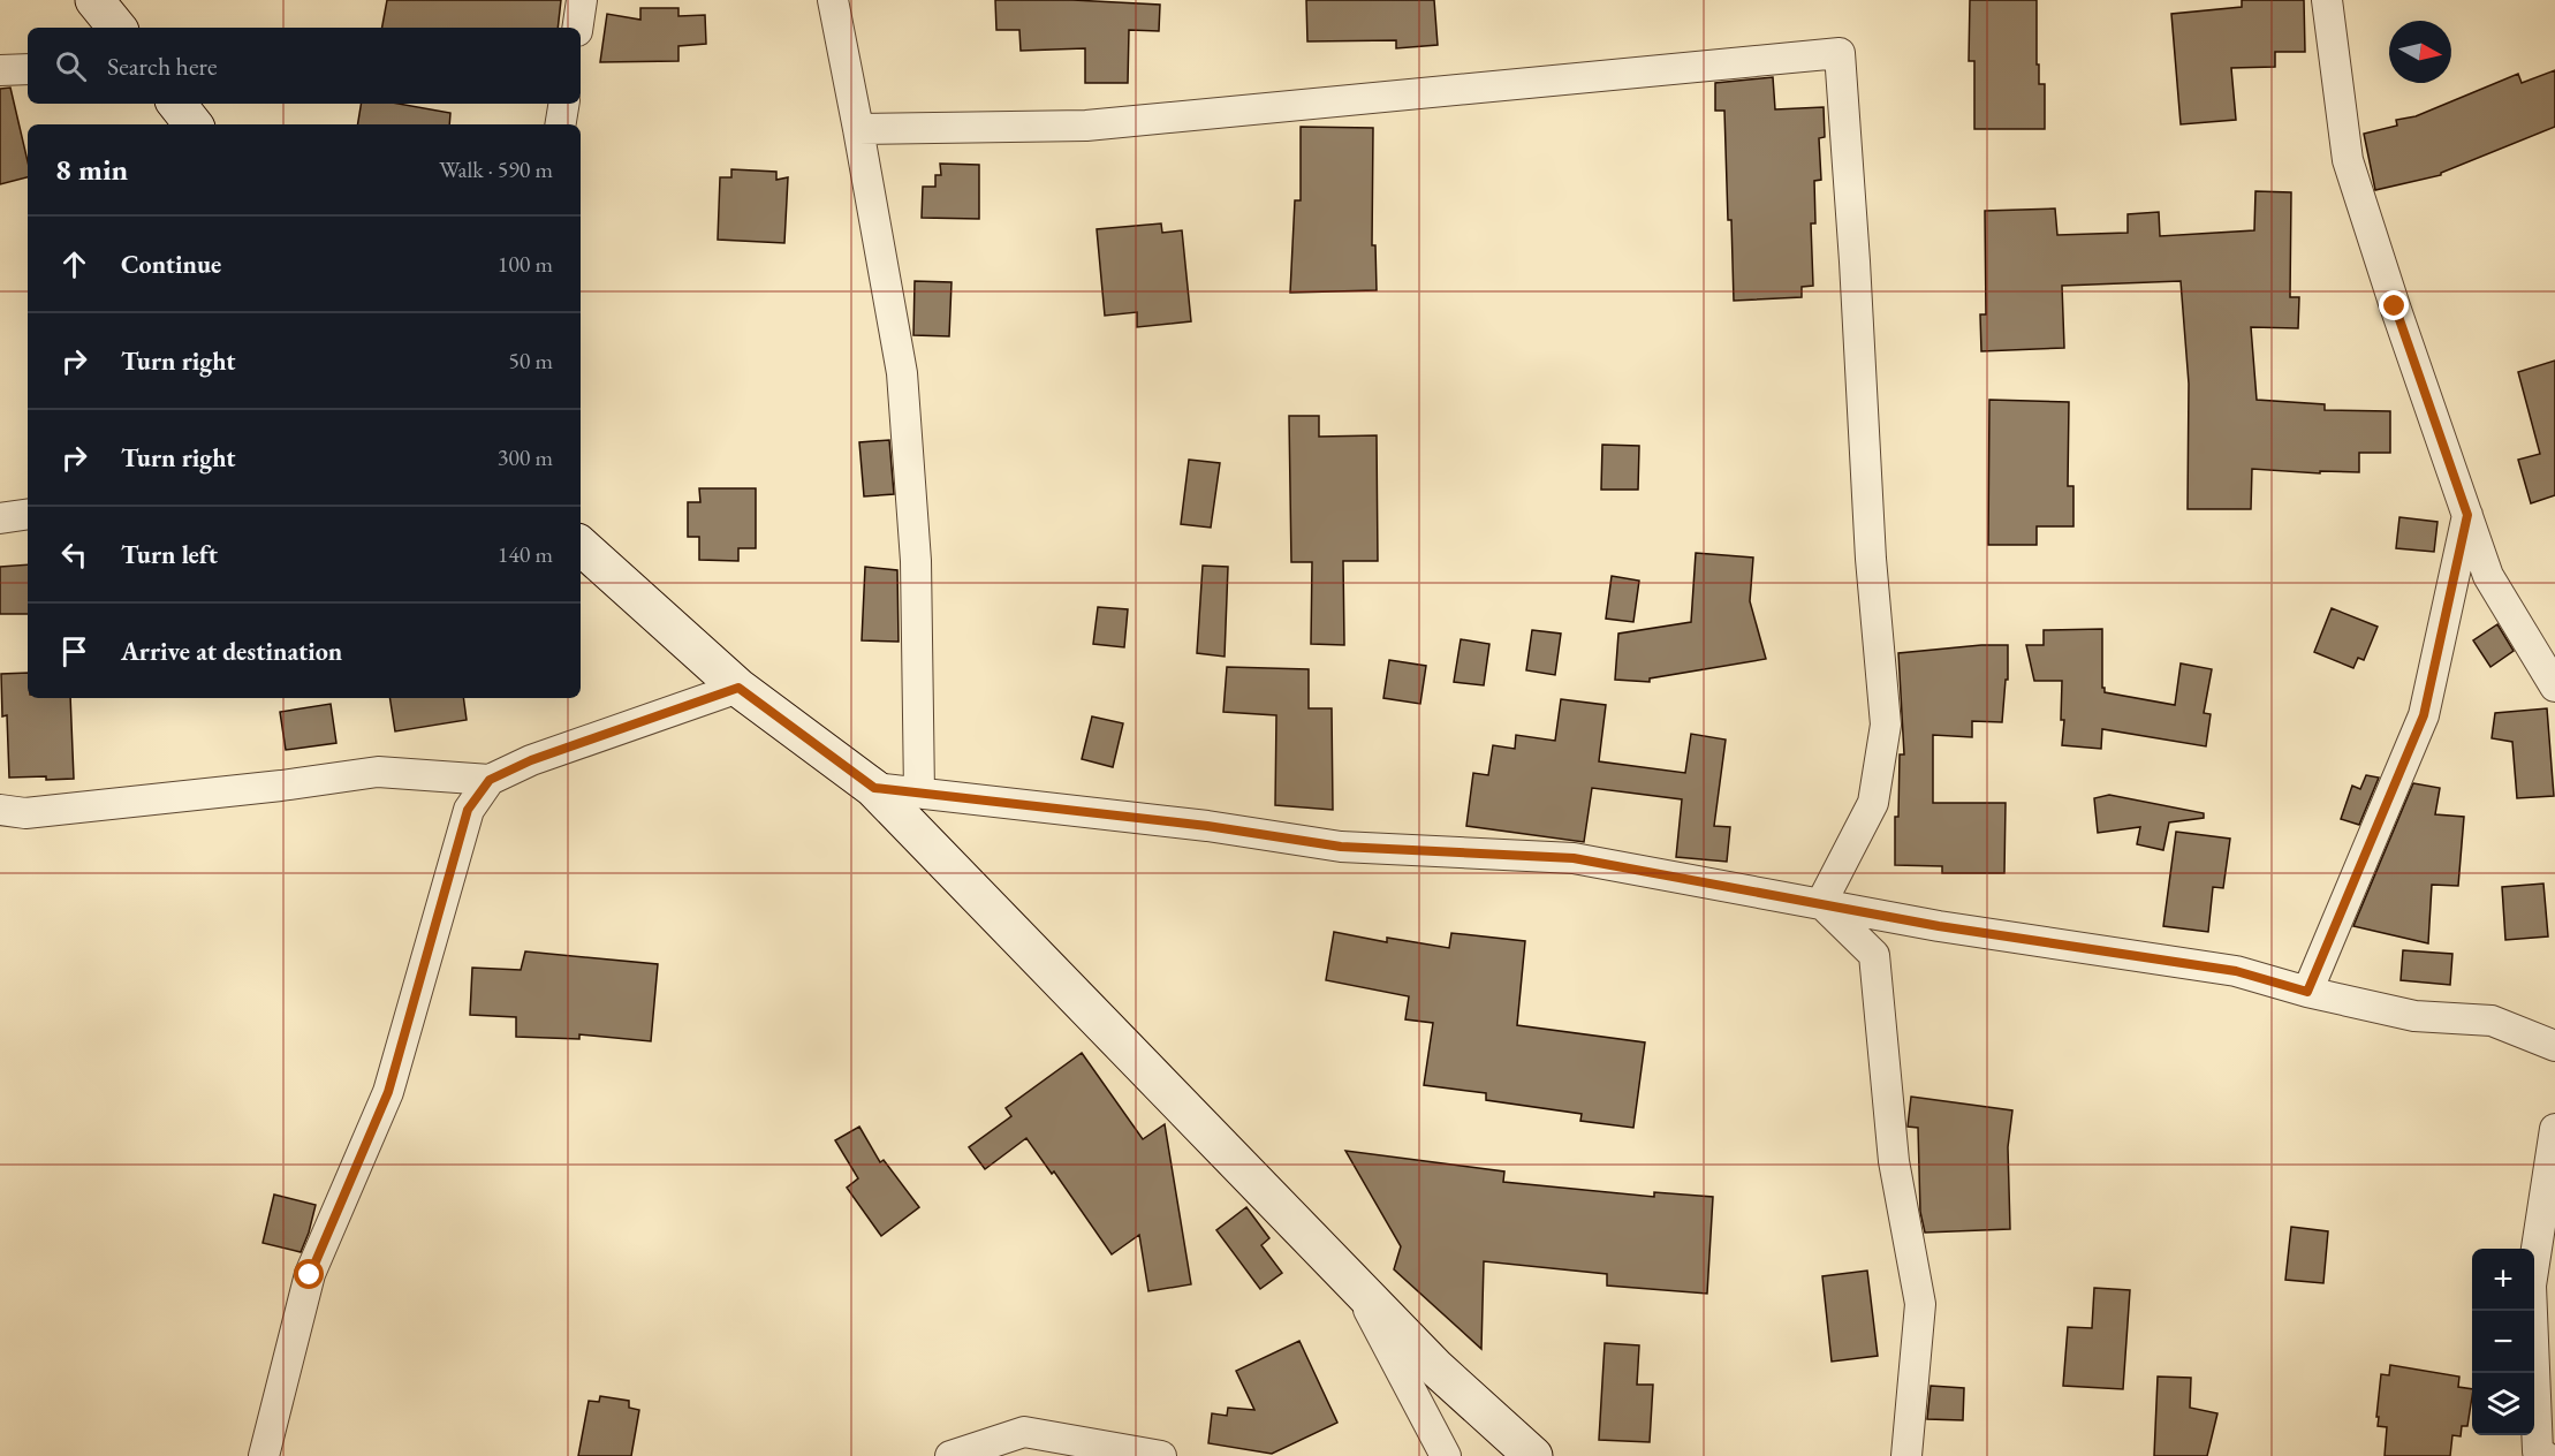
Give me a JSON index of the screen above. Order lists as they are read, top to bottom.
{
  "north": "right",
  "page": {
    "search": "Search here",
    "heading": ["8 min", "Walk · 590 m"],
    "list": [
      ["Continue", "100 m"],
      ["Turn right", "50 m"],
      ["Turn right", "300 m"],
      ["Turn left", "140 m"],
      "Arrive at destination"
    ],
    "map_buttons": ["+", "−"]
  }
}
